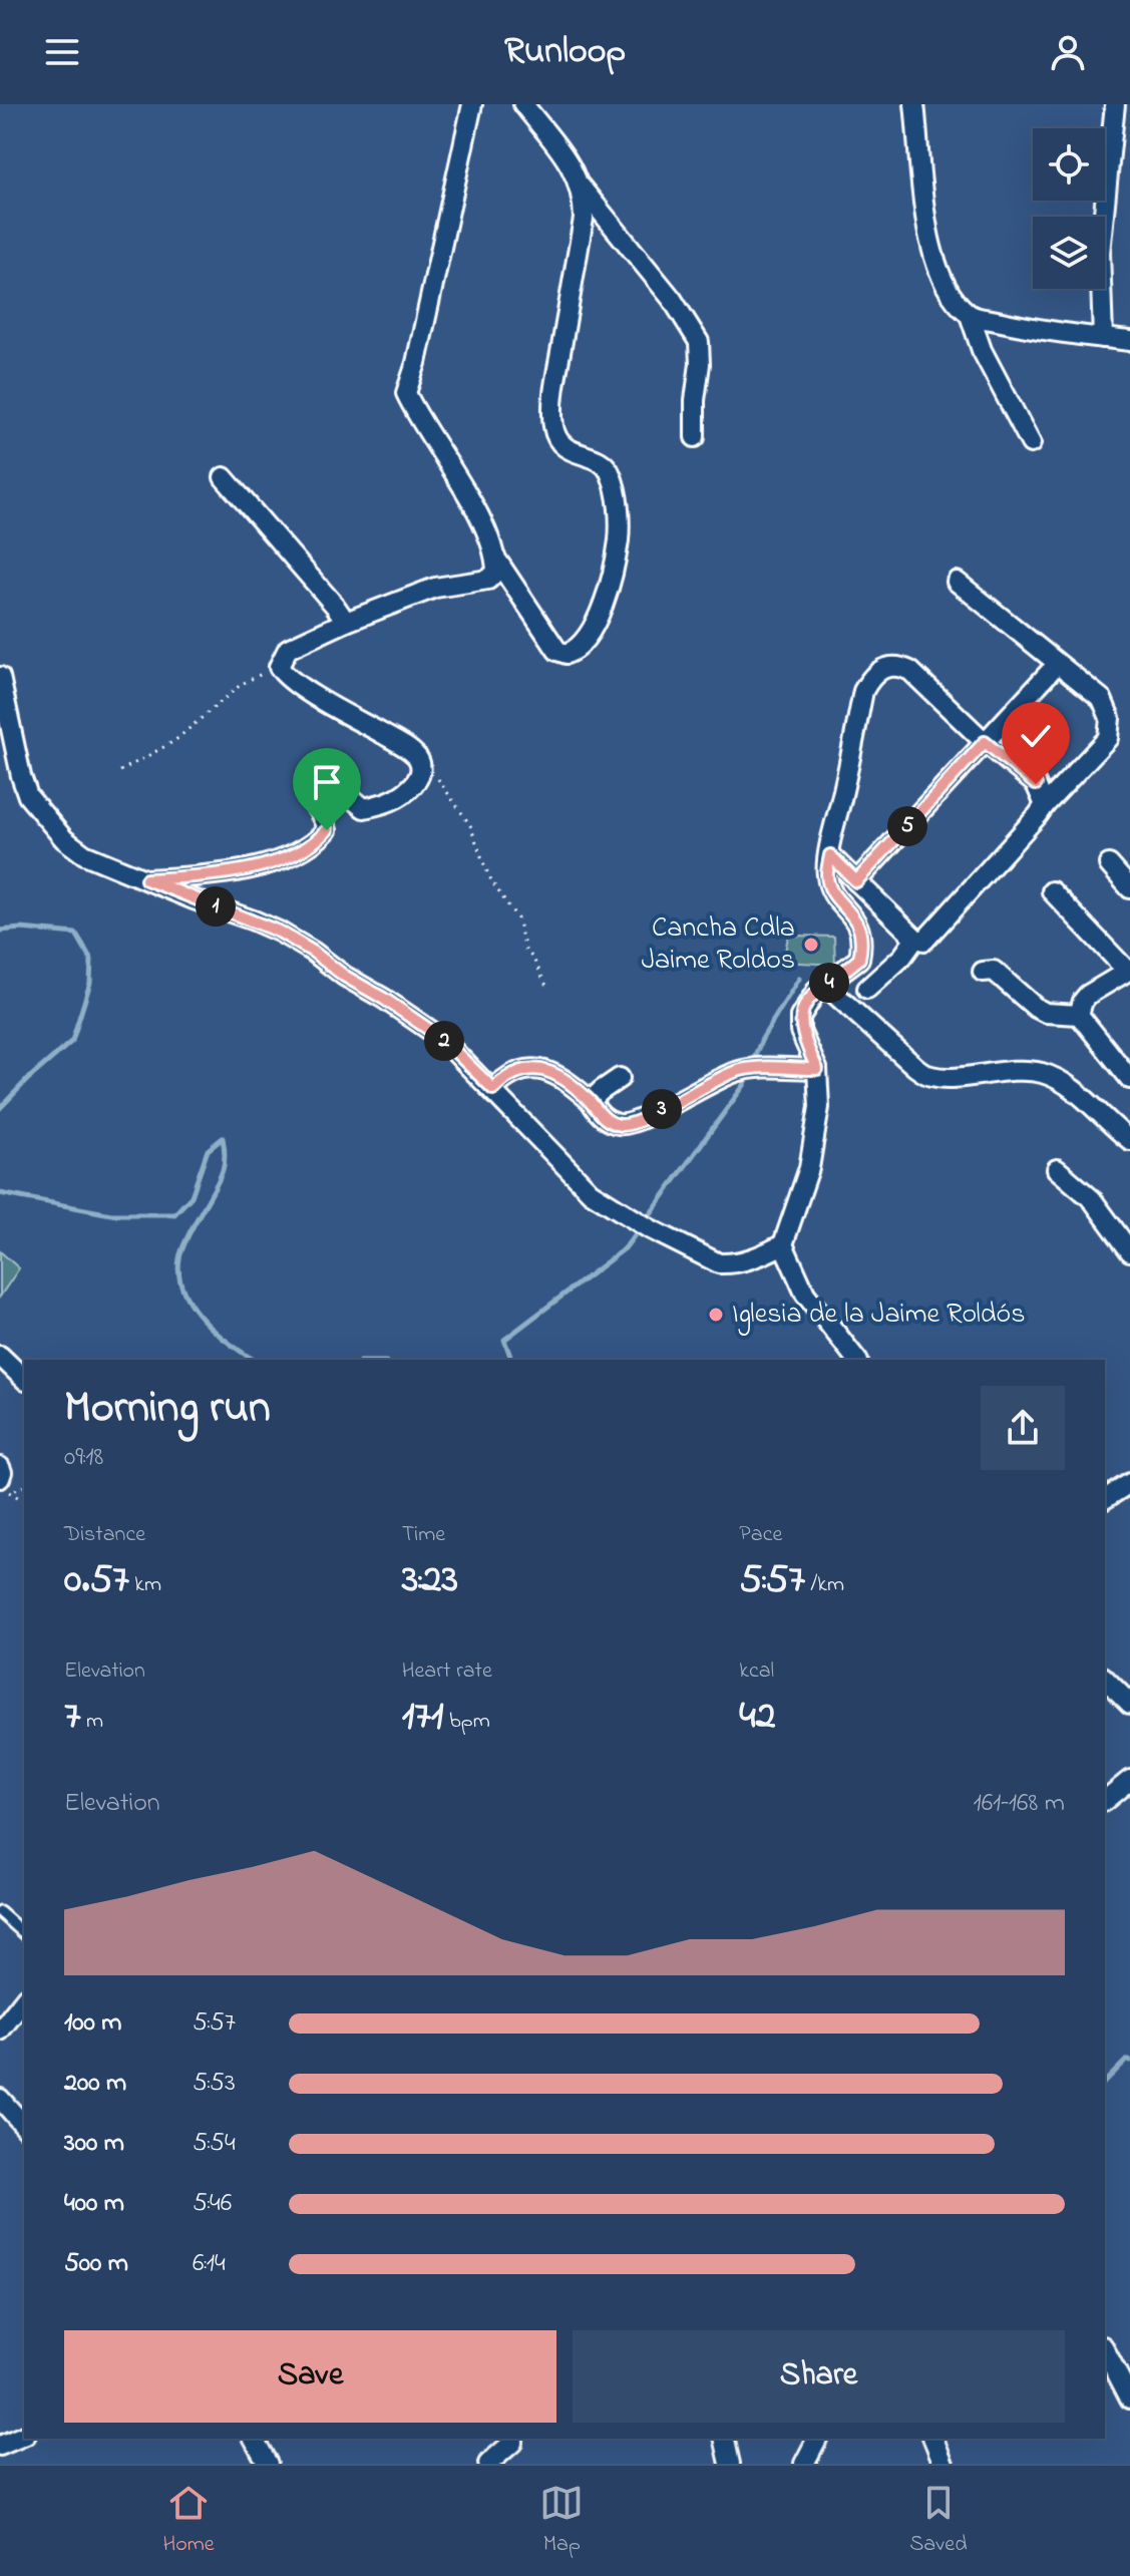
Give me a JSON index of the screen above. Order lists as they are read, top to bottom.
{
  "places": ["Cancha Cdla Jaime Roldos", "Iglesia de la Jaime Roldós"],
  "page": {
    "header": "Runloop",
    "pins": [
      "5",
      "1",
      "4",
      "2",
      "3"
    ],
    "heading": ["Morning run", "09:18"],
    "stats": [
      ["Distance", "0.57 km"],
      ["Time", "3:23"],
      ["Pace", "5:57 /km"],
      ["Elevation", "7 m"],
      ["Heart rate", "171 bpm"],
      ["kcal", "42"]
    ],
    "chart": ["Elevation", "161–168 m"],
    "list": [
      {
        "name": "100 m",
        "note": "5:57"
      },
      {
        "name": "200 m",
        "note": "5:53"
      },
      {
        "name": "300 m",
        "note": "5:54"
      },
      {
        "name": "400 m",
        "note": "5:46"
      },
      {
        "name": "500 m",
        "note": "6:14"
      }
    ],
    "buttons": ["Save", "Share"],
    "tabs": ["Home", "Map", "Saved"]
  }
}
